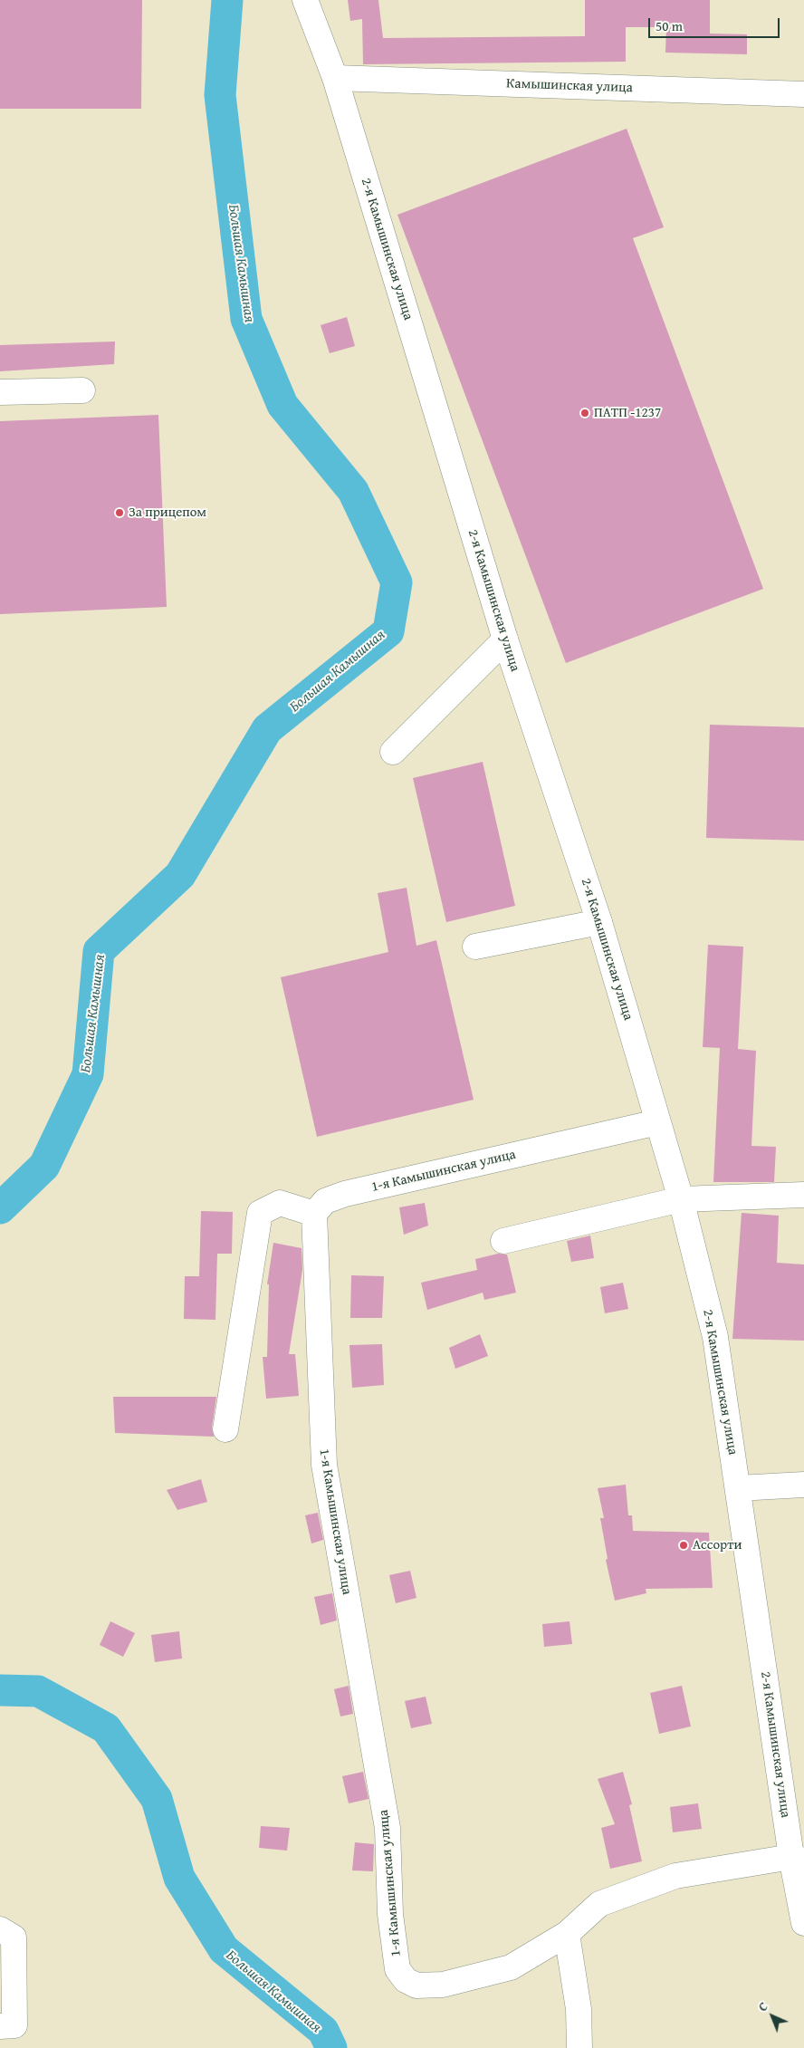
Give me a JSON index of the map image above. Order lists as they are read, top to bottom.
{
  "streets": {
    "street": ["Камышинская улица", "2-я Камышинская улица", "1-я Камышинская улица"]
  },
  "crossings": [
    ["Камышинская улица", "2-я Камышинская улица"],
    ["2-я Камышинская улица", "1-я Камышинская улица"]
  ],
  "water": ["Большая Камышная"],
  "places": ["ПАТП -1237", "За прицепом", "Ассорти"],
  "scale_bar": "50 m",
  "north": "top left"
}
